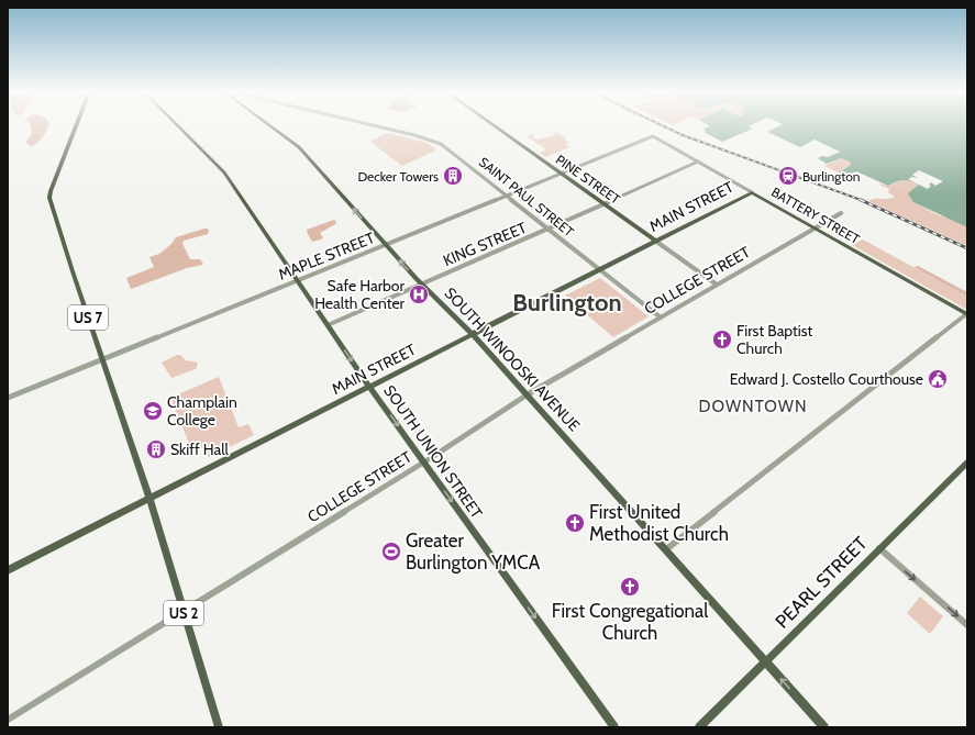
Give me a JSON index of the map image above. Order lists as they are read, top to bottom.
{
  "streets": {
    "main road": [
      "PINE STREET",
      "MAIN STREET",
      "BATTERY STREET",
      "US 7",
      "SOUTH WINOOSKI AVENUE",
      "SOUTH UNION STREET",
      "PEARL STREET",
      "US 2"
    ],
    "street": [
      "SAINT PAUL STREET",
      "KING STREET",
      "MAPLE STREET",
      "COLLEGE STREET"
    ]
  },
  "crossings": [
    ["PINE STREET", "MAIN STREET"],
    ["PINE STREET", "KING STREET"],
    ["PINE STREET", "MAPLE STREET"],
    ["PINE STREET", "COLLEGE STREET"],
    ["SAINT PAUL STREET", "MAIN STREET"],
    ["SAINT PAUL STREET", "KING STREET"],
    ["SAINT PAUL STREET", "MAPLE STREET"],
    ["SAINT PAUL STREET", "COLLEGE STREET"],
    ["MAIN STREET", "BATTERY STREET"],
    ["MAIN STREET", "US 7"],
    ["MAIN STREET", "SOUTH WINOOSKI AVENUE"],
    ["MAIN STREET", "SOUTH UNION STREET"],
    ["MAIN STREET", "US 2"],
    ["BATTERY STREET", "KING STREET"],
    ["BATTERY STREET", "MAPLE STREET"],
    ["BATTERY STREET", "COLLEGE STREET"],
    ["KING STREET", "SOUTH WINOOSKI AVENUE"],
    ["KING STREET", "SOUTH UNION STREET"],
    ["MAPLE STREET", "US 7"],
    ["MAPLE STREET", "SOUTH WINOOSKI AVENUE"],
    ["MAPLE STREET", "SOUTH UNION STREET"],
    ["COLLEGE STREET", "SOUTH WINOOSKI AVENUE"],
    ["COLLEGE STREET", "SOUTH UNION STREET"],
    ["COLLEGE STREET", "US 2"],
    ["US 7", "US 2"],
    ["SOUTH WINOOSKI AVENUE", "PEARL STREET"]
  ],
  "one_way": ["SOUTH WINOOSKI AVENUE", "SOUTH UNION STREET"],
  "districts": ["Burlington", "DOWNTOWN"],
  "places": {
    "building": ["Decker Towers", "Skiff Hall"],
    "station": ["Burlington"],
    "hospital": ["Safe Harbor Health Center"],
    "church": ["First Baptist Church", "First United Methodist Church", "First Congregational Church"],
    "public building": ["Edward J. Costello Courthouse"],
    "school or university": ["Champlain College"],
    "sports": ["Greater Burlington YMCA"]
  }
}
